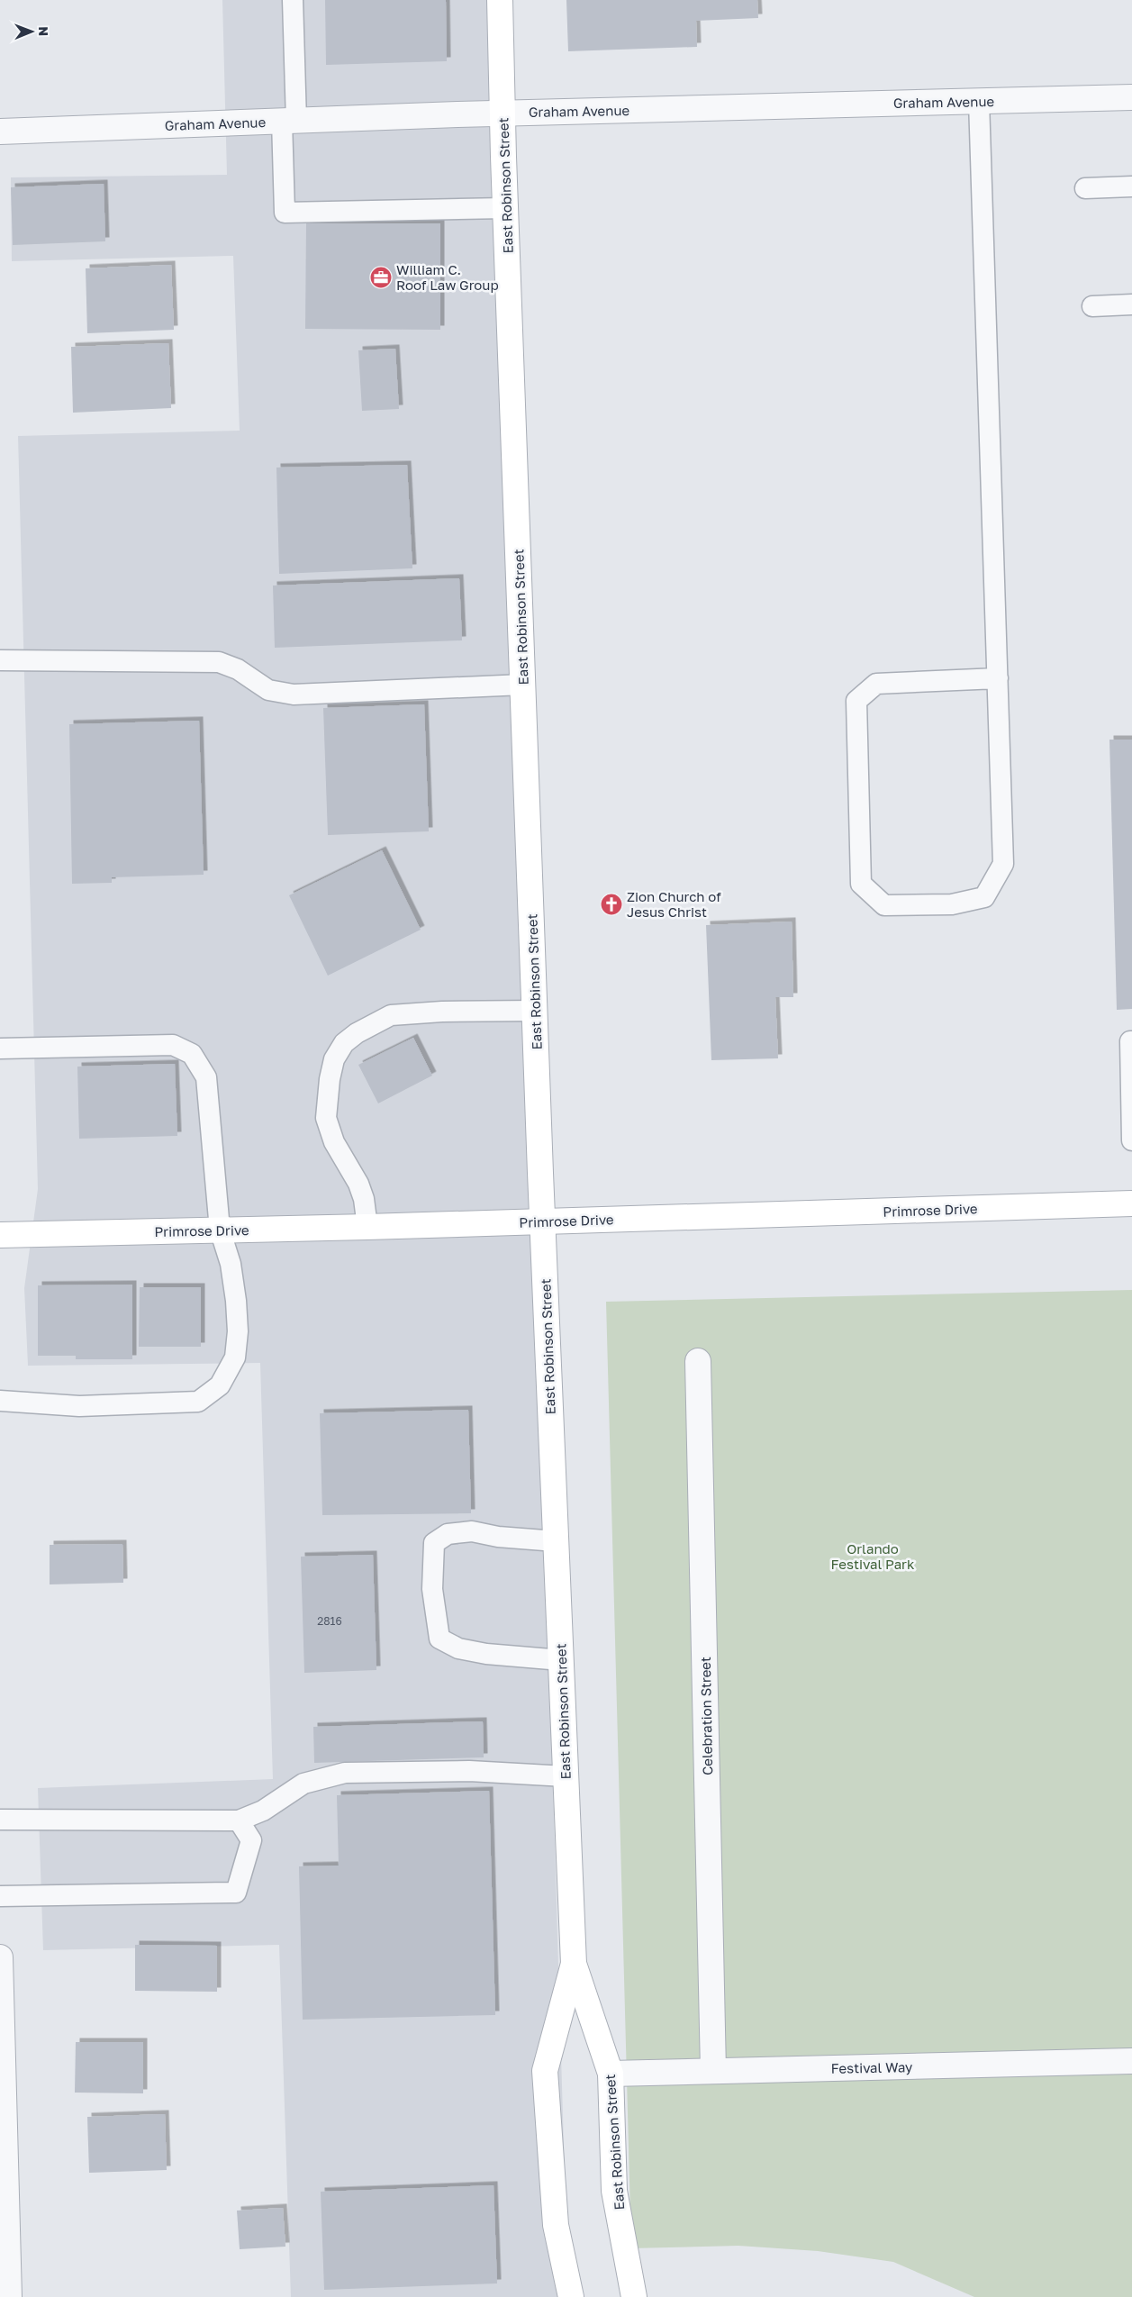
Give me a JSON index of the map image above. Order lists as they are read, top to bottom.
{
  "streets": {
    "main road": ["East Robinson Street", "Primrose Drive"],
    "street": ["Graham Avenue", "Celebration Street", "Festival Way"]
  },
  "crossings": [
    ["Graham Avenue", "East Robinson Street"],
    ["East Robinson Street", "Primrose Drive"],
    ["East Robinson Street", "Festival Way"],
    ["Celebration Street", "Festival Way"]
  ],
  "parks": ["Orlando Festival Park"],
  "places": {
    "office": ["William C. Roof Law Group"],
    "church": ["Zion Church of Jesus Christ"]
  },
  "house_numbers": ["2816"],
  "north": "right"
}
